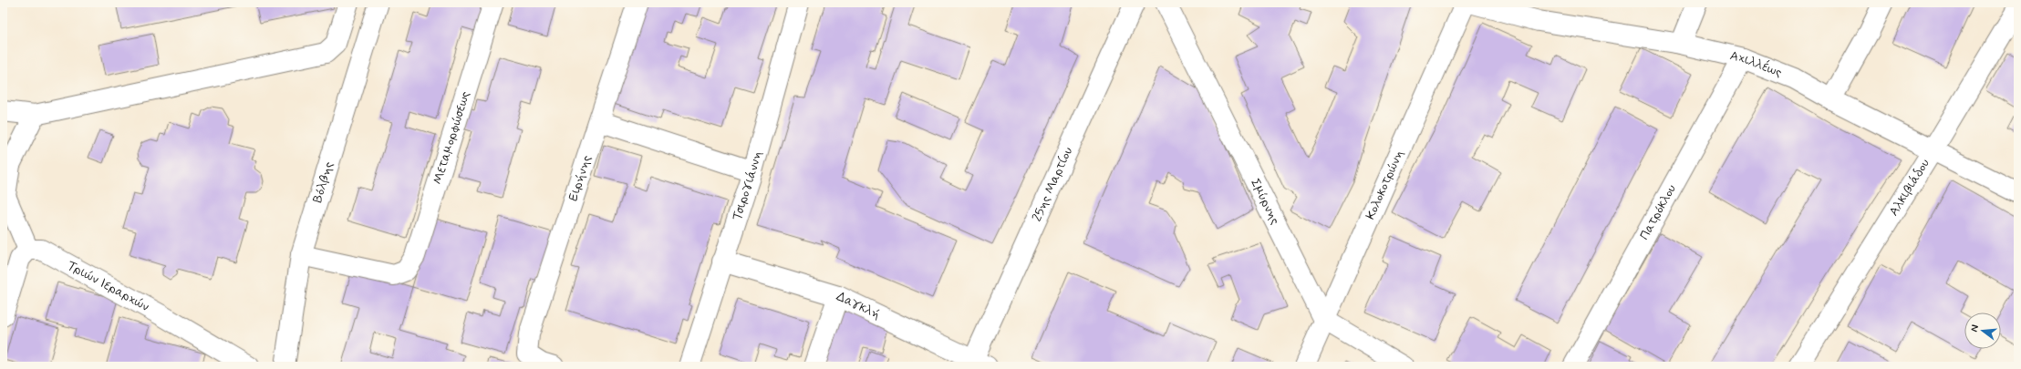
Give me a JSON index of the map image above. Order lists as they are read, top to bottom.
{
  "streets": {
    "street": [
      "Αχιλλέως",
      "Μεταμορφώσεως",
      "Ειρήνης",
      "Βόλβης",
      "Κολοκοτρώνη",
      "Τσιρογιάννη",
      "25ης Μαρτίου",
      "Αλκιβιάδου",
      "Σμύρνης",
      "Πατρόκλου",
      "Τριών Ιεραρχών",
      "Δαγκλή"
    ]
  },
  "crossings": [
    ["Αχιλλέως", "Αλκιβιάδου"],
    ["Αχιλλέως", "Πατρόκλου"],
    ["Μεταμορφώσεως", "Βόλβης"],
    ["Κολοκοτρώνη", "Σμύρνης"],
    ["Τσιρογιάννη", "Δαγκλή"],
    ["25ης Μαρτίου", "Δαγκλή"]
  ],
  "north": "left"
}
